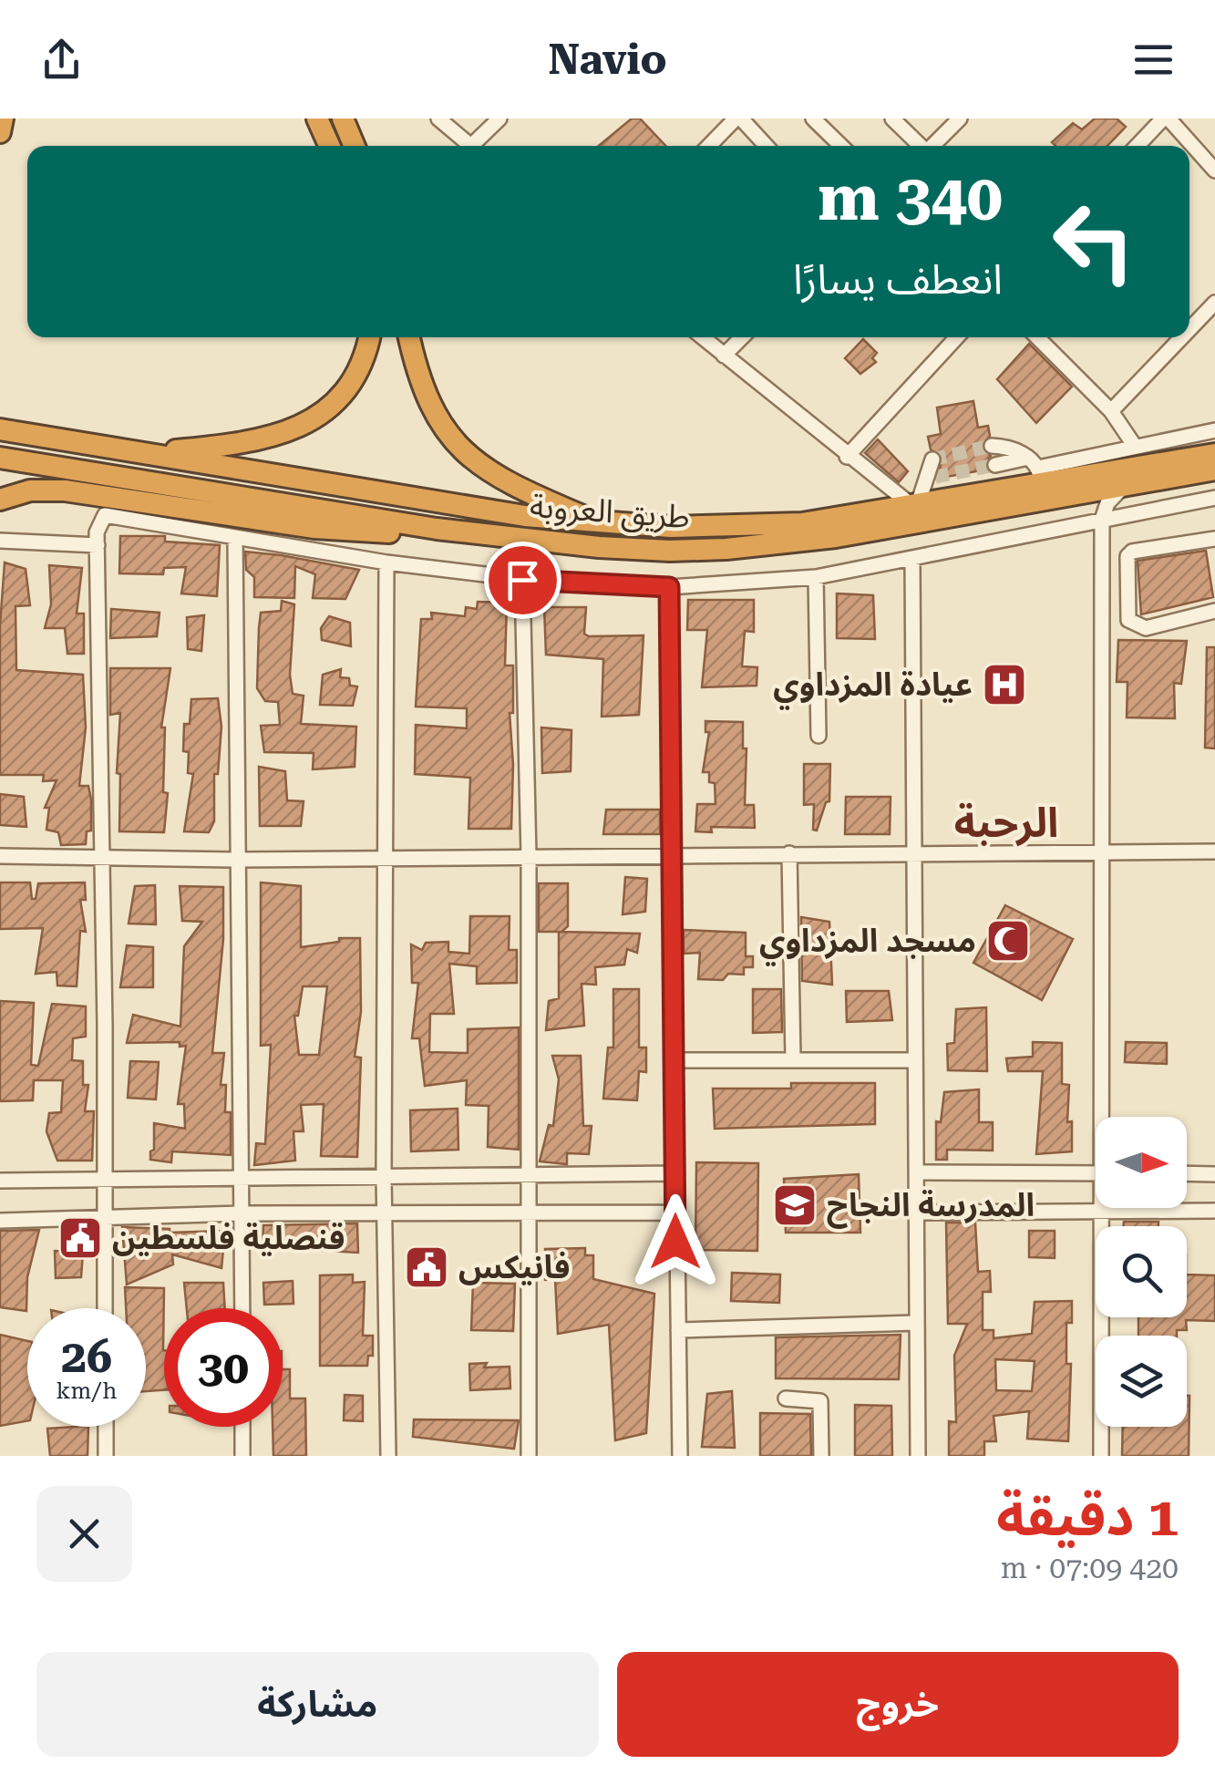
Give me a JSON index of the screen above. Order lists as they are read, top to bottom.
{
  "streets": {
    "highway": ["طريق العروبة"]
  },
  "districts": ["الرحبة"],
  "places": {
    "hospital": ["عيادة المزداوي"],
    "mosque": ["مسجد المزداوي"],
    "school or university": ["المدرسة النجاح"],
    "public building": ["قنصلية فلسطين", "فانيكس"]
  },
  "north": "right",
  "page": {
    "header": "Navio",
    "turn": ["340 m", "انعطف يسارًا"],
    "speed": "26 km/h",
    "limit": "30",
    "heading": ["1 دقيقة", "420 m · 07:09"],
    "buttons": ["خروج", "مشاركة"]
  }
}
